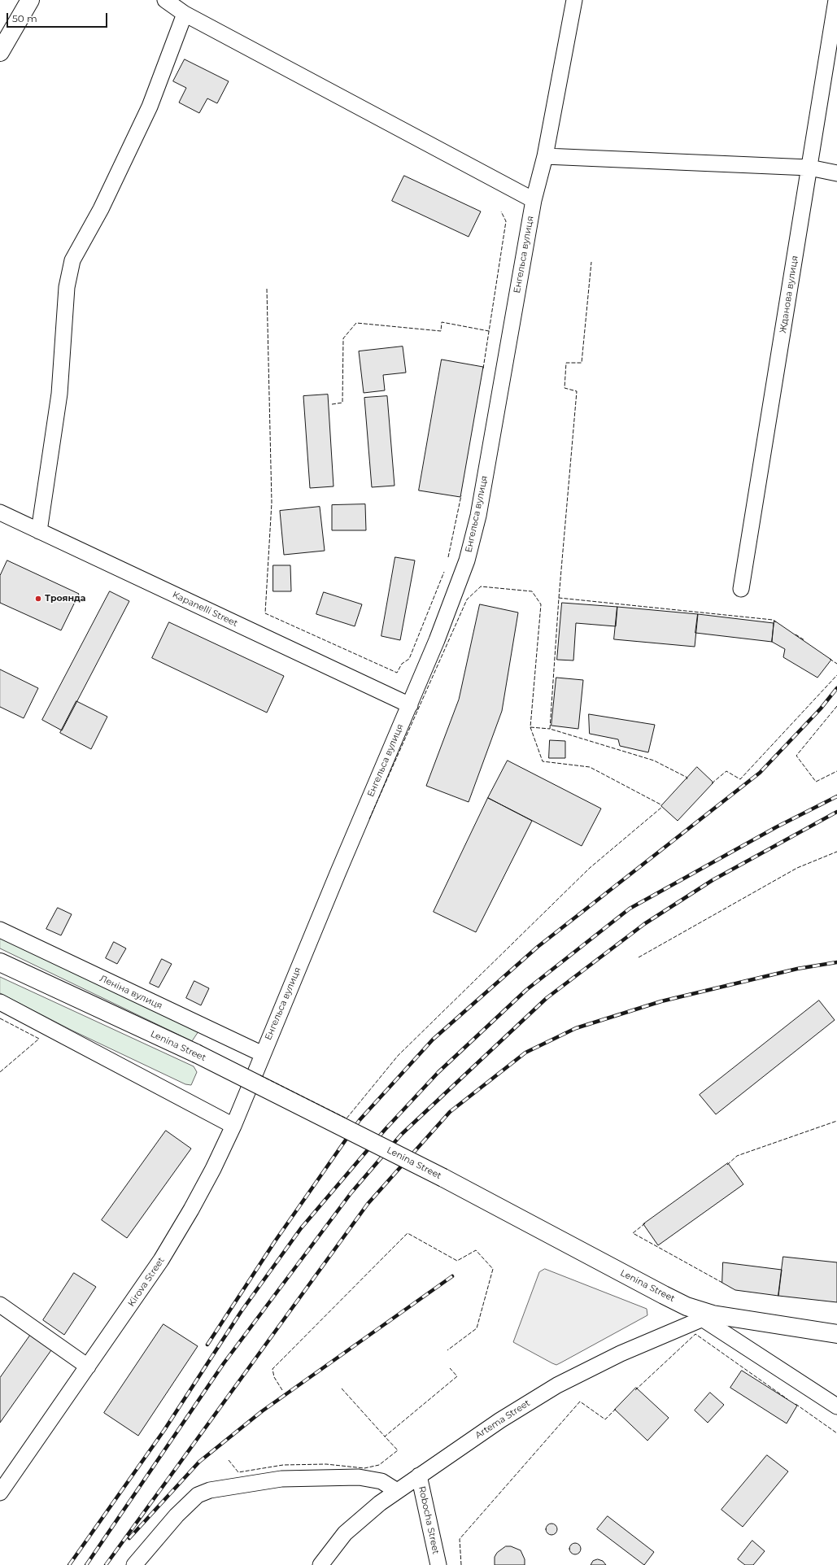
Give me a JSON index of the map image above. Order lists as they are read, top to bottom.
{
  "streets": {
    "main road": ["Lenina Street"],
    "street": [
      "Енгельса вулиця",
      "Жданова вулиця",
      "Kapanelli Street",
      "Леніна вулиця",
      "Kirova Street",
      "Artema Street",
      "Robocha Street"
    ]
  },
  "crossings": [
    ["Енгельса вулиця", "Kapanelli Street"],
    ["Енгельса вулиця", "Леніна вулиця"],
    ["Енгельса вулиця", "Kirova Street"],
    ["Леніна вулиця", "Kirova Street"],
    ["Lenina Street", "Artema Street"],
    ["Artema Street", "Robocha Street"]
  ],
  "places": ["Троянда"],
  "scale_bar": "50 m"
}
